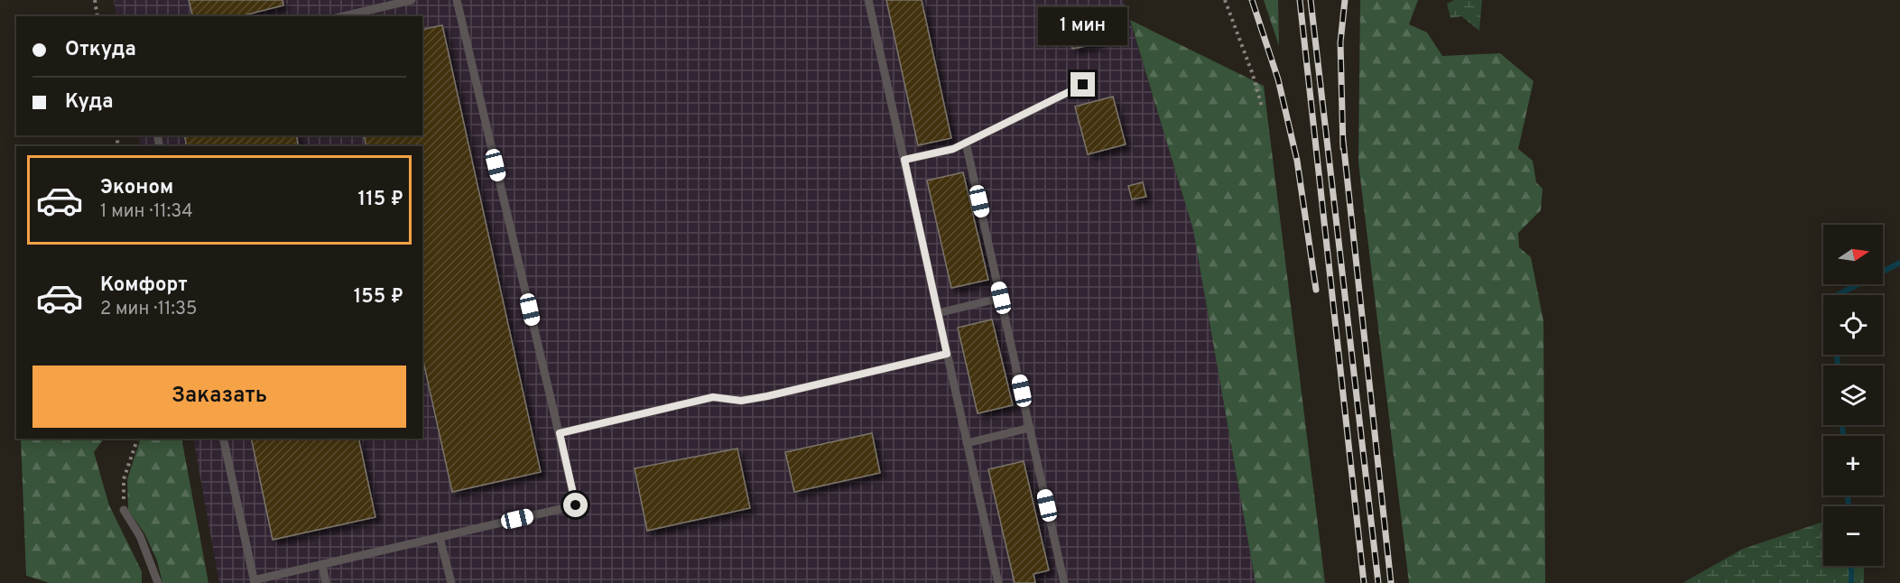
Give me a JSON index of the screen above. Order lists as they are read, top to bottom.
{
  "north": "right",
  "page": {
    "bubble": "1 мин",
    "banner": ["Откуда", "Куда"],
    "list": [
      {
        "name": "Эконом",
        "note": "1 мин · 11:34",
        "value": "115 ₽"
      },
      {
        "name": "Комфорт",
        "note": "2 мин · 11:35",
        "value": "155 ₽"
      }
    ],
    "map_buttons": ["+", "−"],
    "buttons": "Заказать"
  }
}
